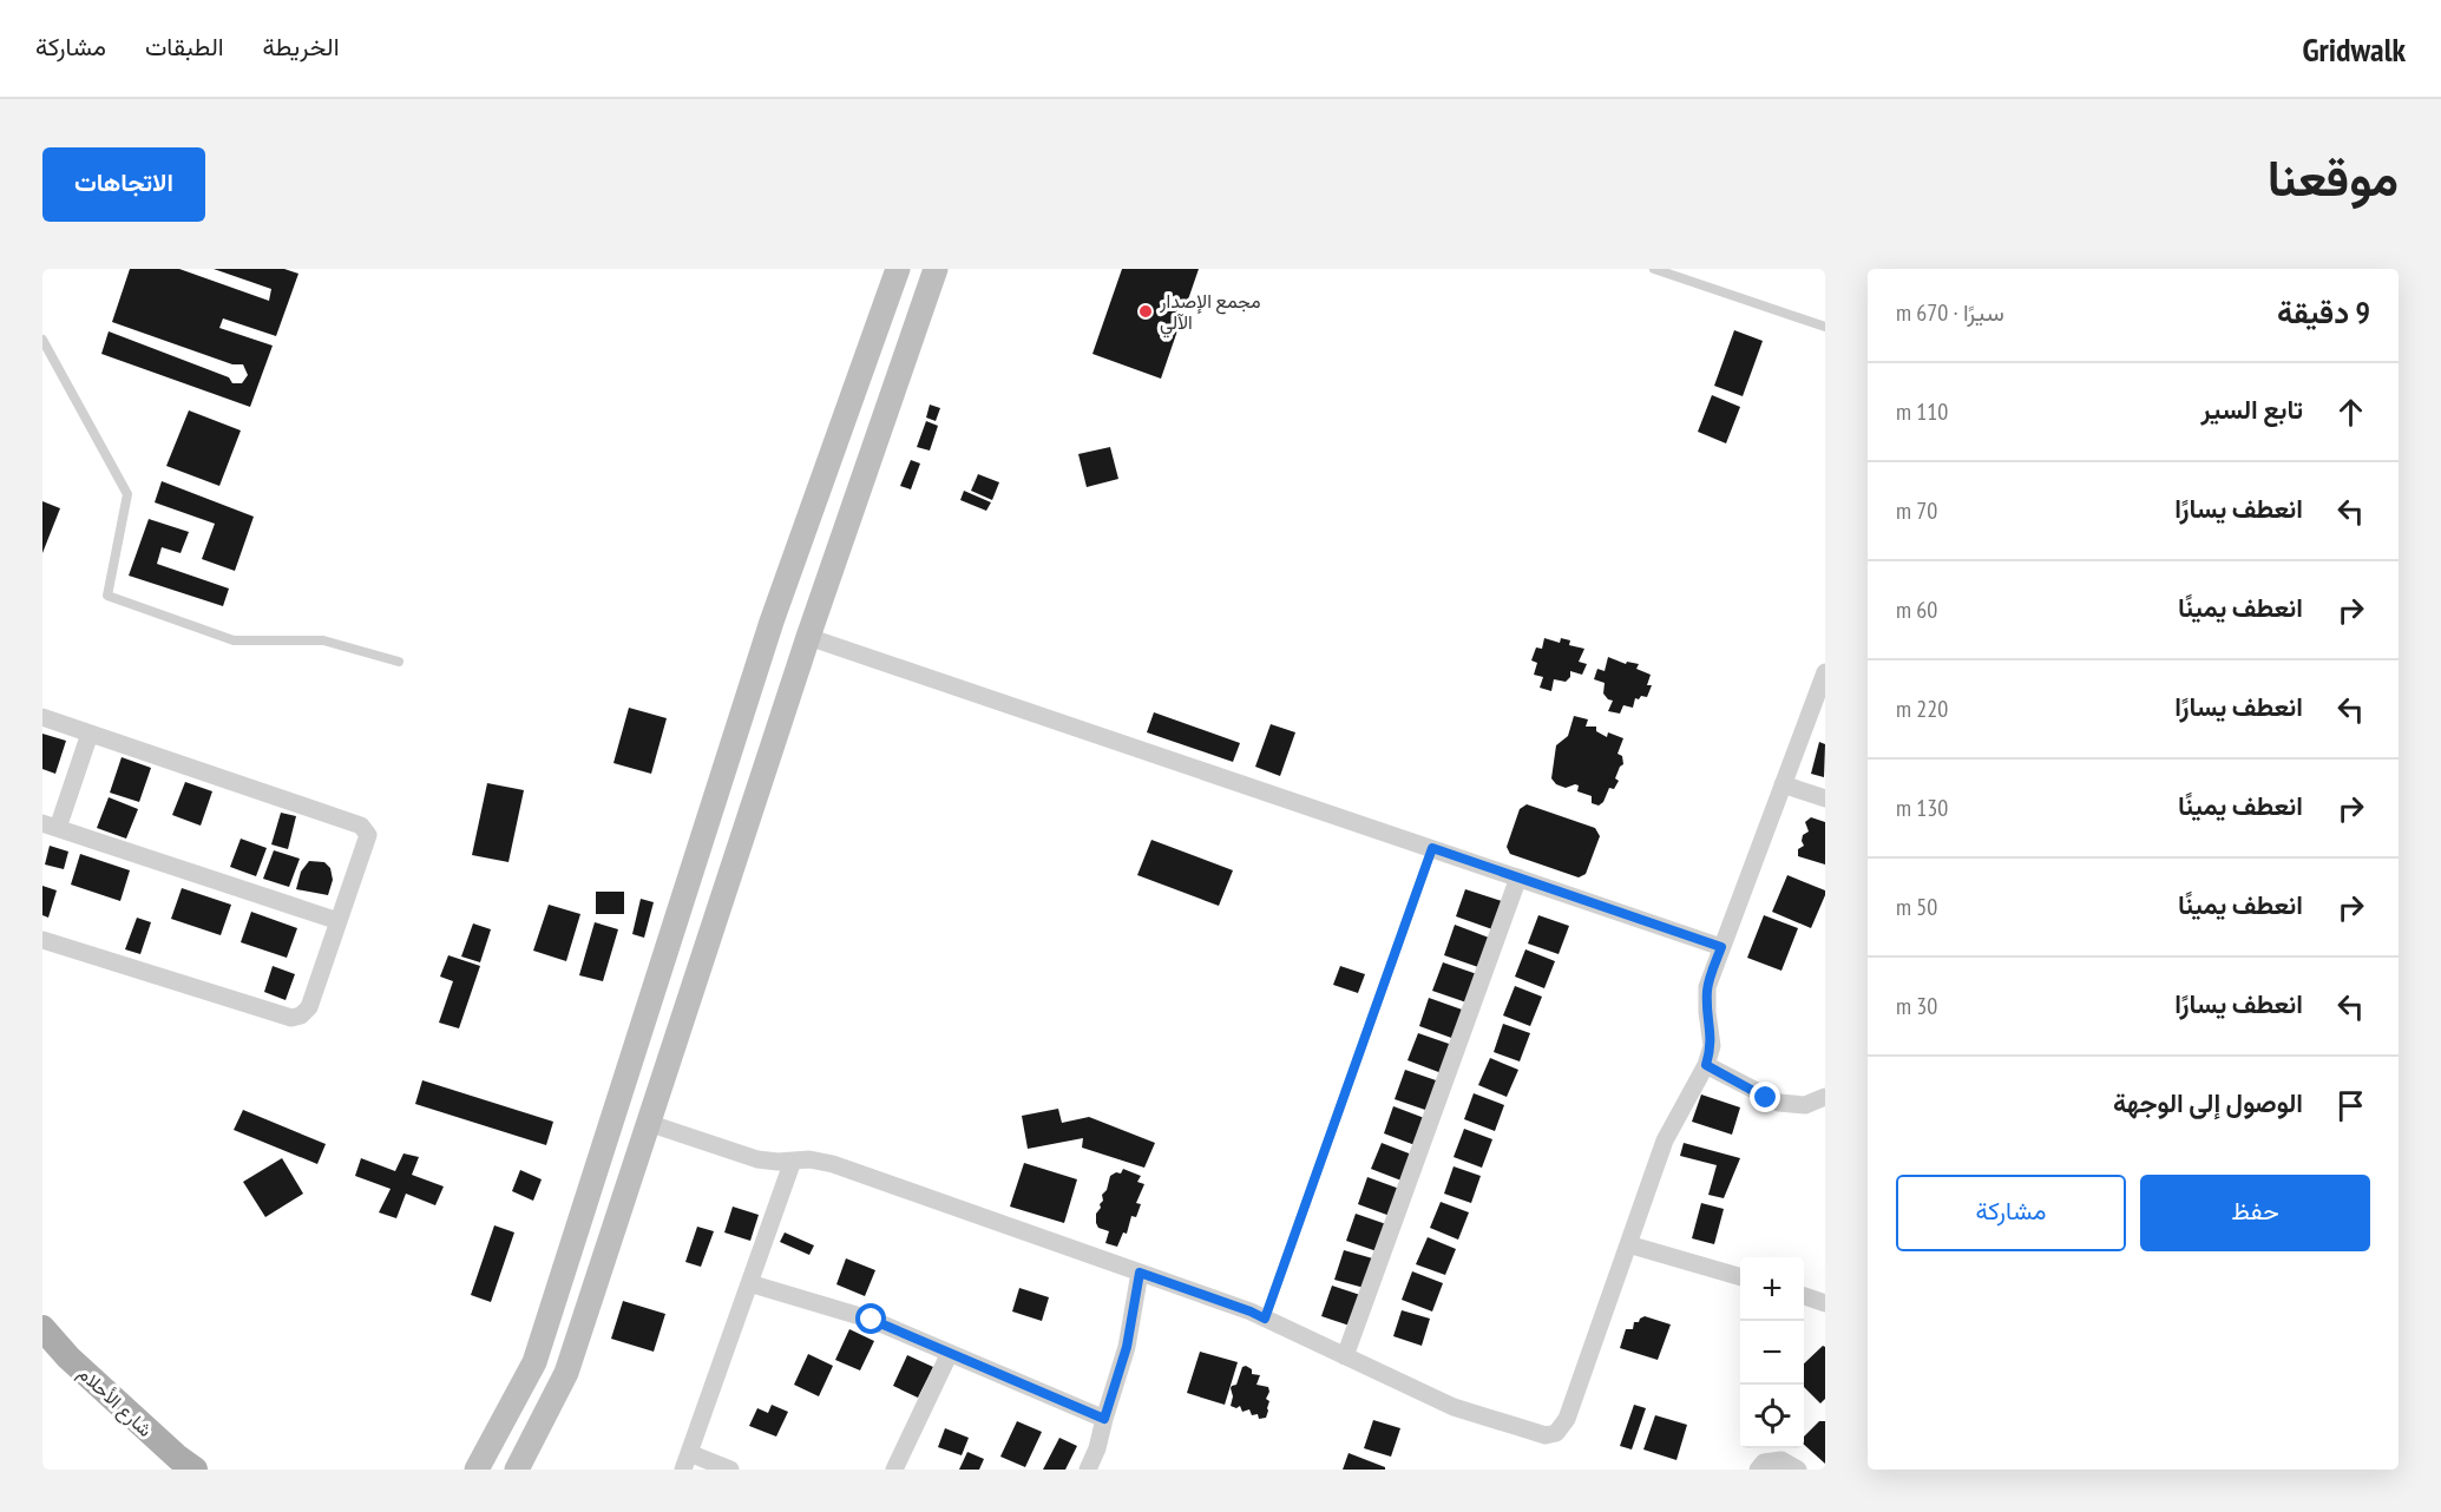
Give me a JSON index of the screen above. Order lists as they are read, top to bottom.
{
  "streets": {
    "main road": ["شارع الأحلام"]
  },
  "places": ["مجمع الإصدار الآلي"],
  "page": {
    "header": "Gridwalk",
    "nav": ["الخريطة", "الطبقات", "مشاركة"],
    "title": "موقعنا",
    "buttons": [
      "الاتجاهات",
      ["حفظ", "مشاركة"]
    ],
    "heading": ["9 دقيقة", "سيرًا · 670 m"],
    "list": [
      ["تابع السير", "110 m"],
      ["انعطف يسارًا", "70 m"],
      ["انعطف يمينًا", "60 m"],
      ["انعطف يسارًا", "220 m"],
      ["انعطف يمينًا", "130 m"],
      ["انعطف يمينًا", "50 m"],
      ["انعطف يسارًا", "30 m"],
      "الوصول إلى الوجهة"
    ],
    "map_buttons": ["+", "−"]
  }
}
